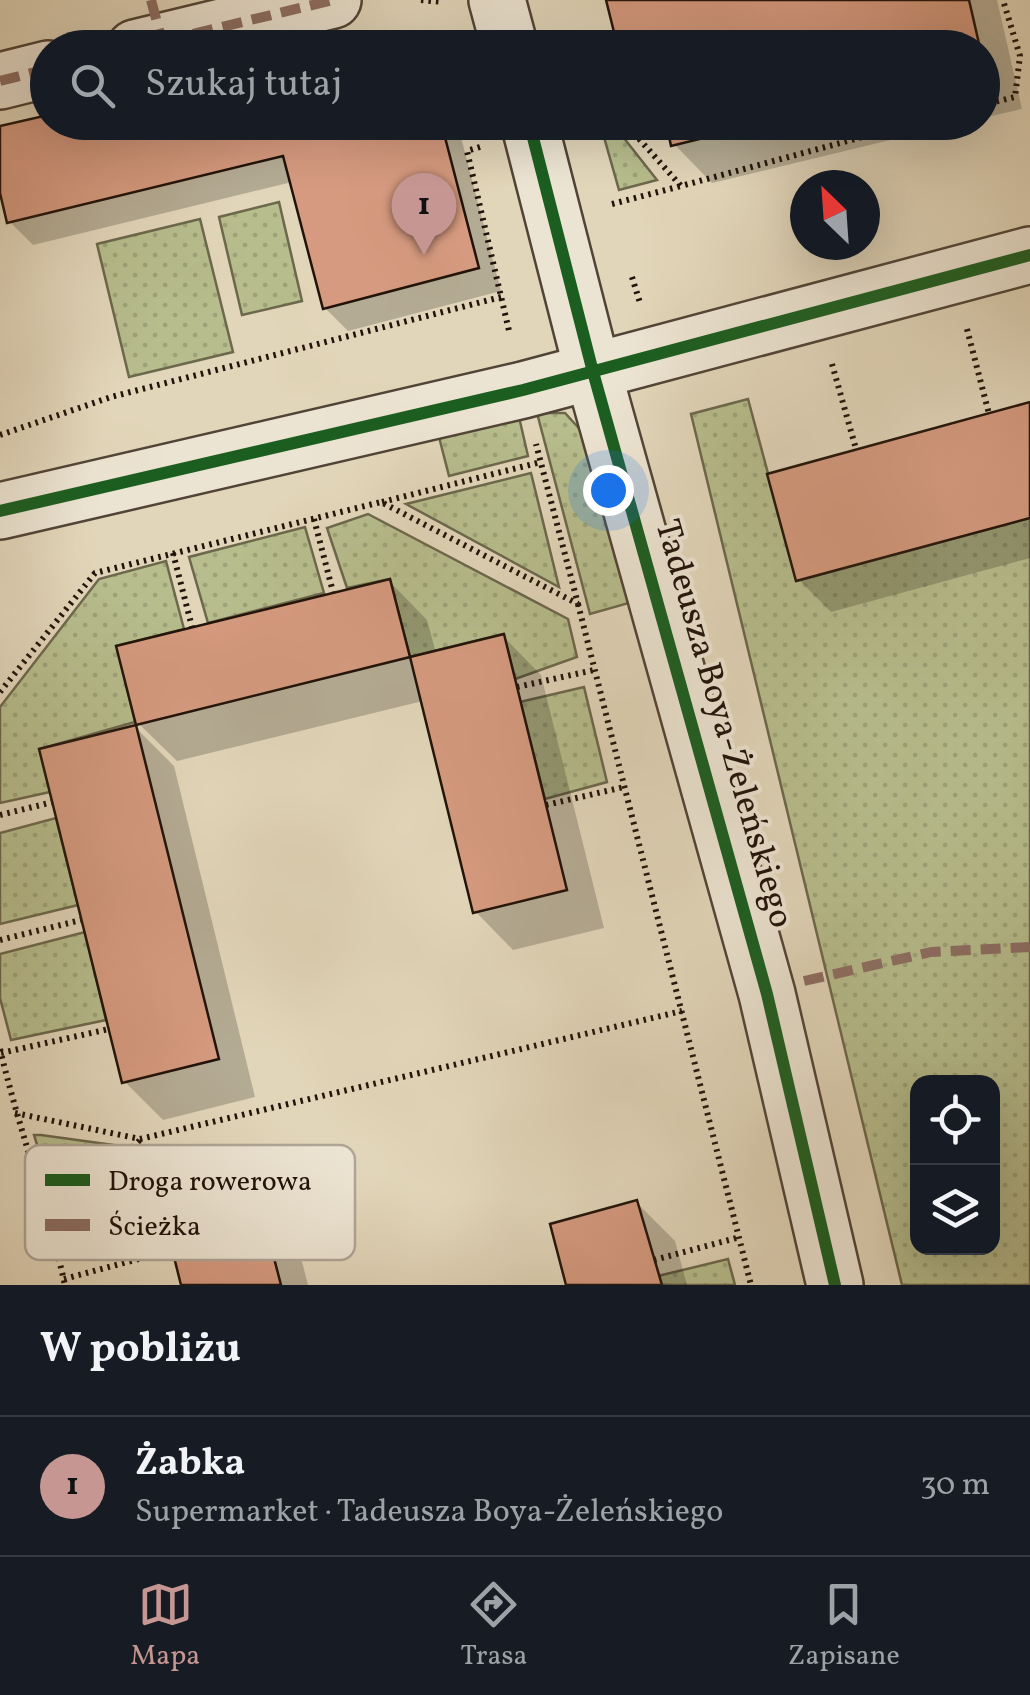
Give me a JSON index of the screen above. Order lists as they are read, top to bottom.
{
  "streets": {
    "street": ["Tadeusza Boya-Żeleńskiego"]
  },
  "legend": ["Droga rowerowa", "Ścieżka"],
  "north": "top left",
  "page": {
    "search": "Szukaj tutaj",
    "pins": "1",
    "heading": "W pobliżu",
    "list": [
      {
        "mark": "1",
        "name": "Żabka",
        "note": "Supermarket · Tadeusza Boya-Żeleńskiego",
        "value": "30 m"
      }
    ],
    "nav": ["Mapa", "Trasa", "Zapisane"]
  }
}
